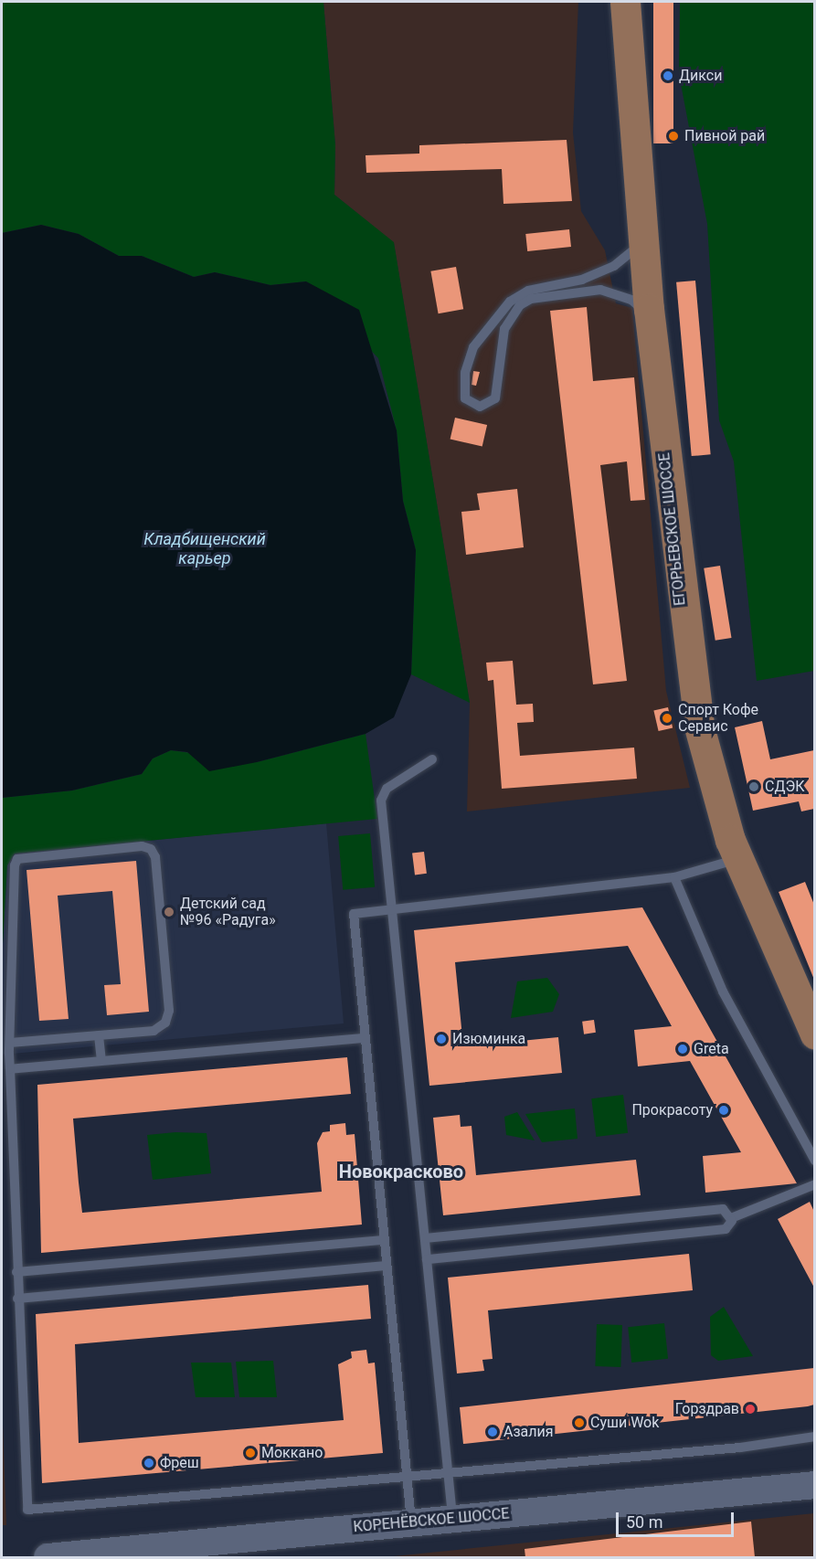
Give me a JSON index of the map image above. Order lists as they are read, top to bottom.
{
  "streets": {
    "main road": ["ЕГОРЬЕВСКОЕ ШОССЕ", "КОРЕНЁВСКОЕ ШОССЕ"]
  },
  "districts": ["Новокрасково"],
  "water": ["Кладбищенский карьер"],
  "places": [
    "Дикси",
    "Пивной рай",
    "Спорт Кофе Сервис",
    "СДЭК",
    "Детский сад №96 «Радуга»",
    "Изюминка",
    "Greta",
    "Прокрасоту",
    "Горздрав",
    "Суши Wok",
    "Азалия",
    "Моккано",
    "Фреш"
  ],
  "scale_bar": "50 m"
}
